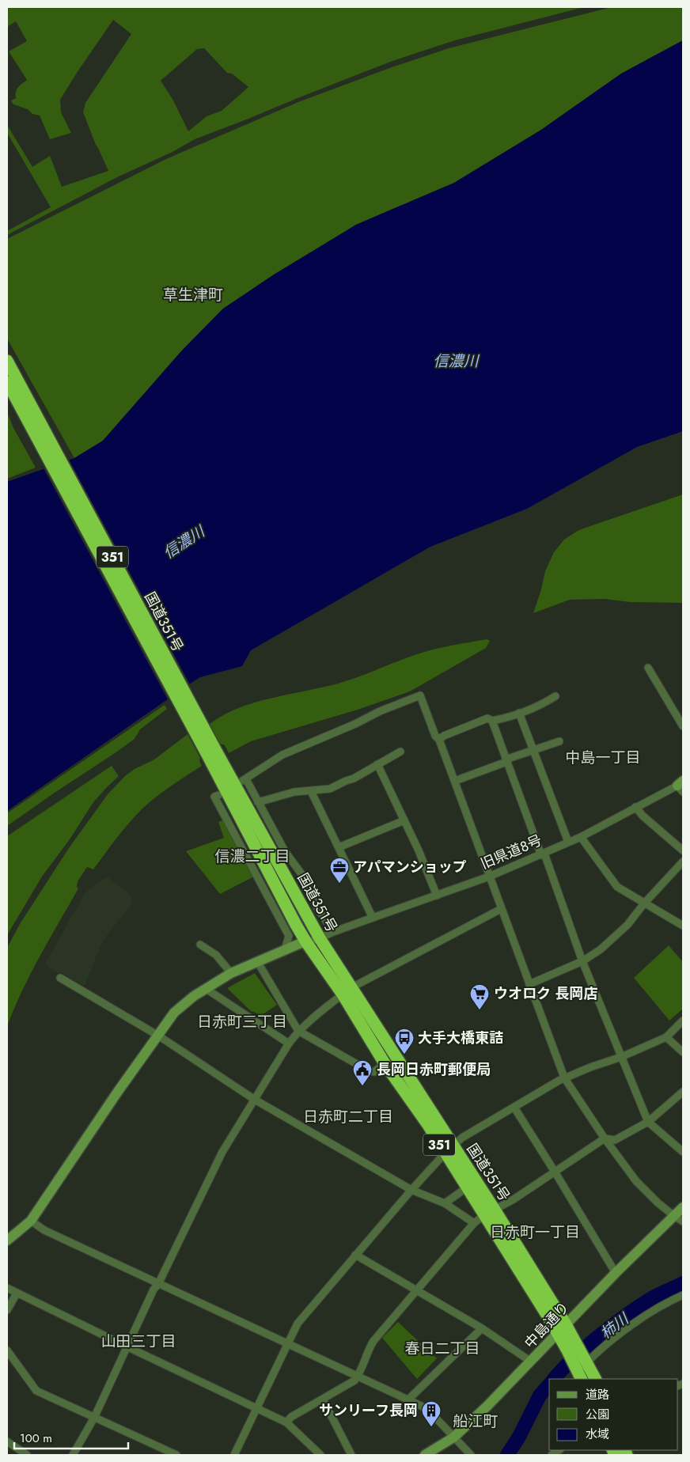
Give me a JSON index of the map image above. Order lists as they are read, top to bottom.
{
  "streets": {
    "highway": ["351", "国道351号"],
    "street": ["旧県道8号", "中島通り"]
  },
  "crossings": [
    ["国道351号", "旧県道8号"],
    ["国道351号", "中島通り"]
  ],
  "districts": [
    "草生津町",
    "中島一丁目",
    "信濃二丁目",
    "日赤町三丁目",
    "日赤町二丁目",
    "日赤町一丁目",
    "山田三丁目",
    "春日二丁目",
    "船江町"
  ],
  "water": ["信濃川", "柿川"],
  "places": {
    "office": ["アパマンショップ"],
    "supermarket": ["ウオロク 長岡店"],
    "bus stop": ["大手大橋東詰"],
    "public building": ["長岡日赤町郵便局"],
    "building": ["サンリーフ長岡"]
  },
  "legend": ["道路", "公園", "水域"],
  "scale_bar": "100 m"
}
